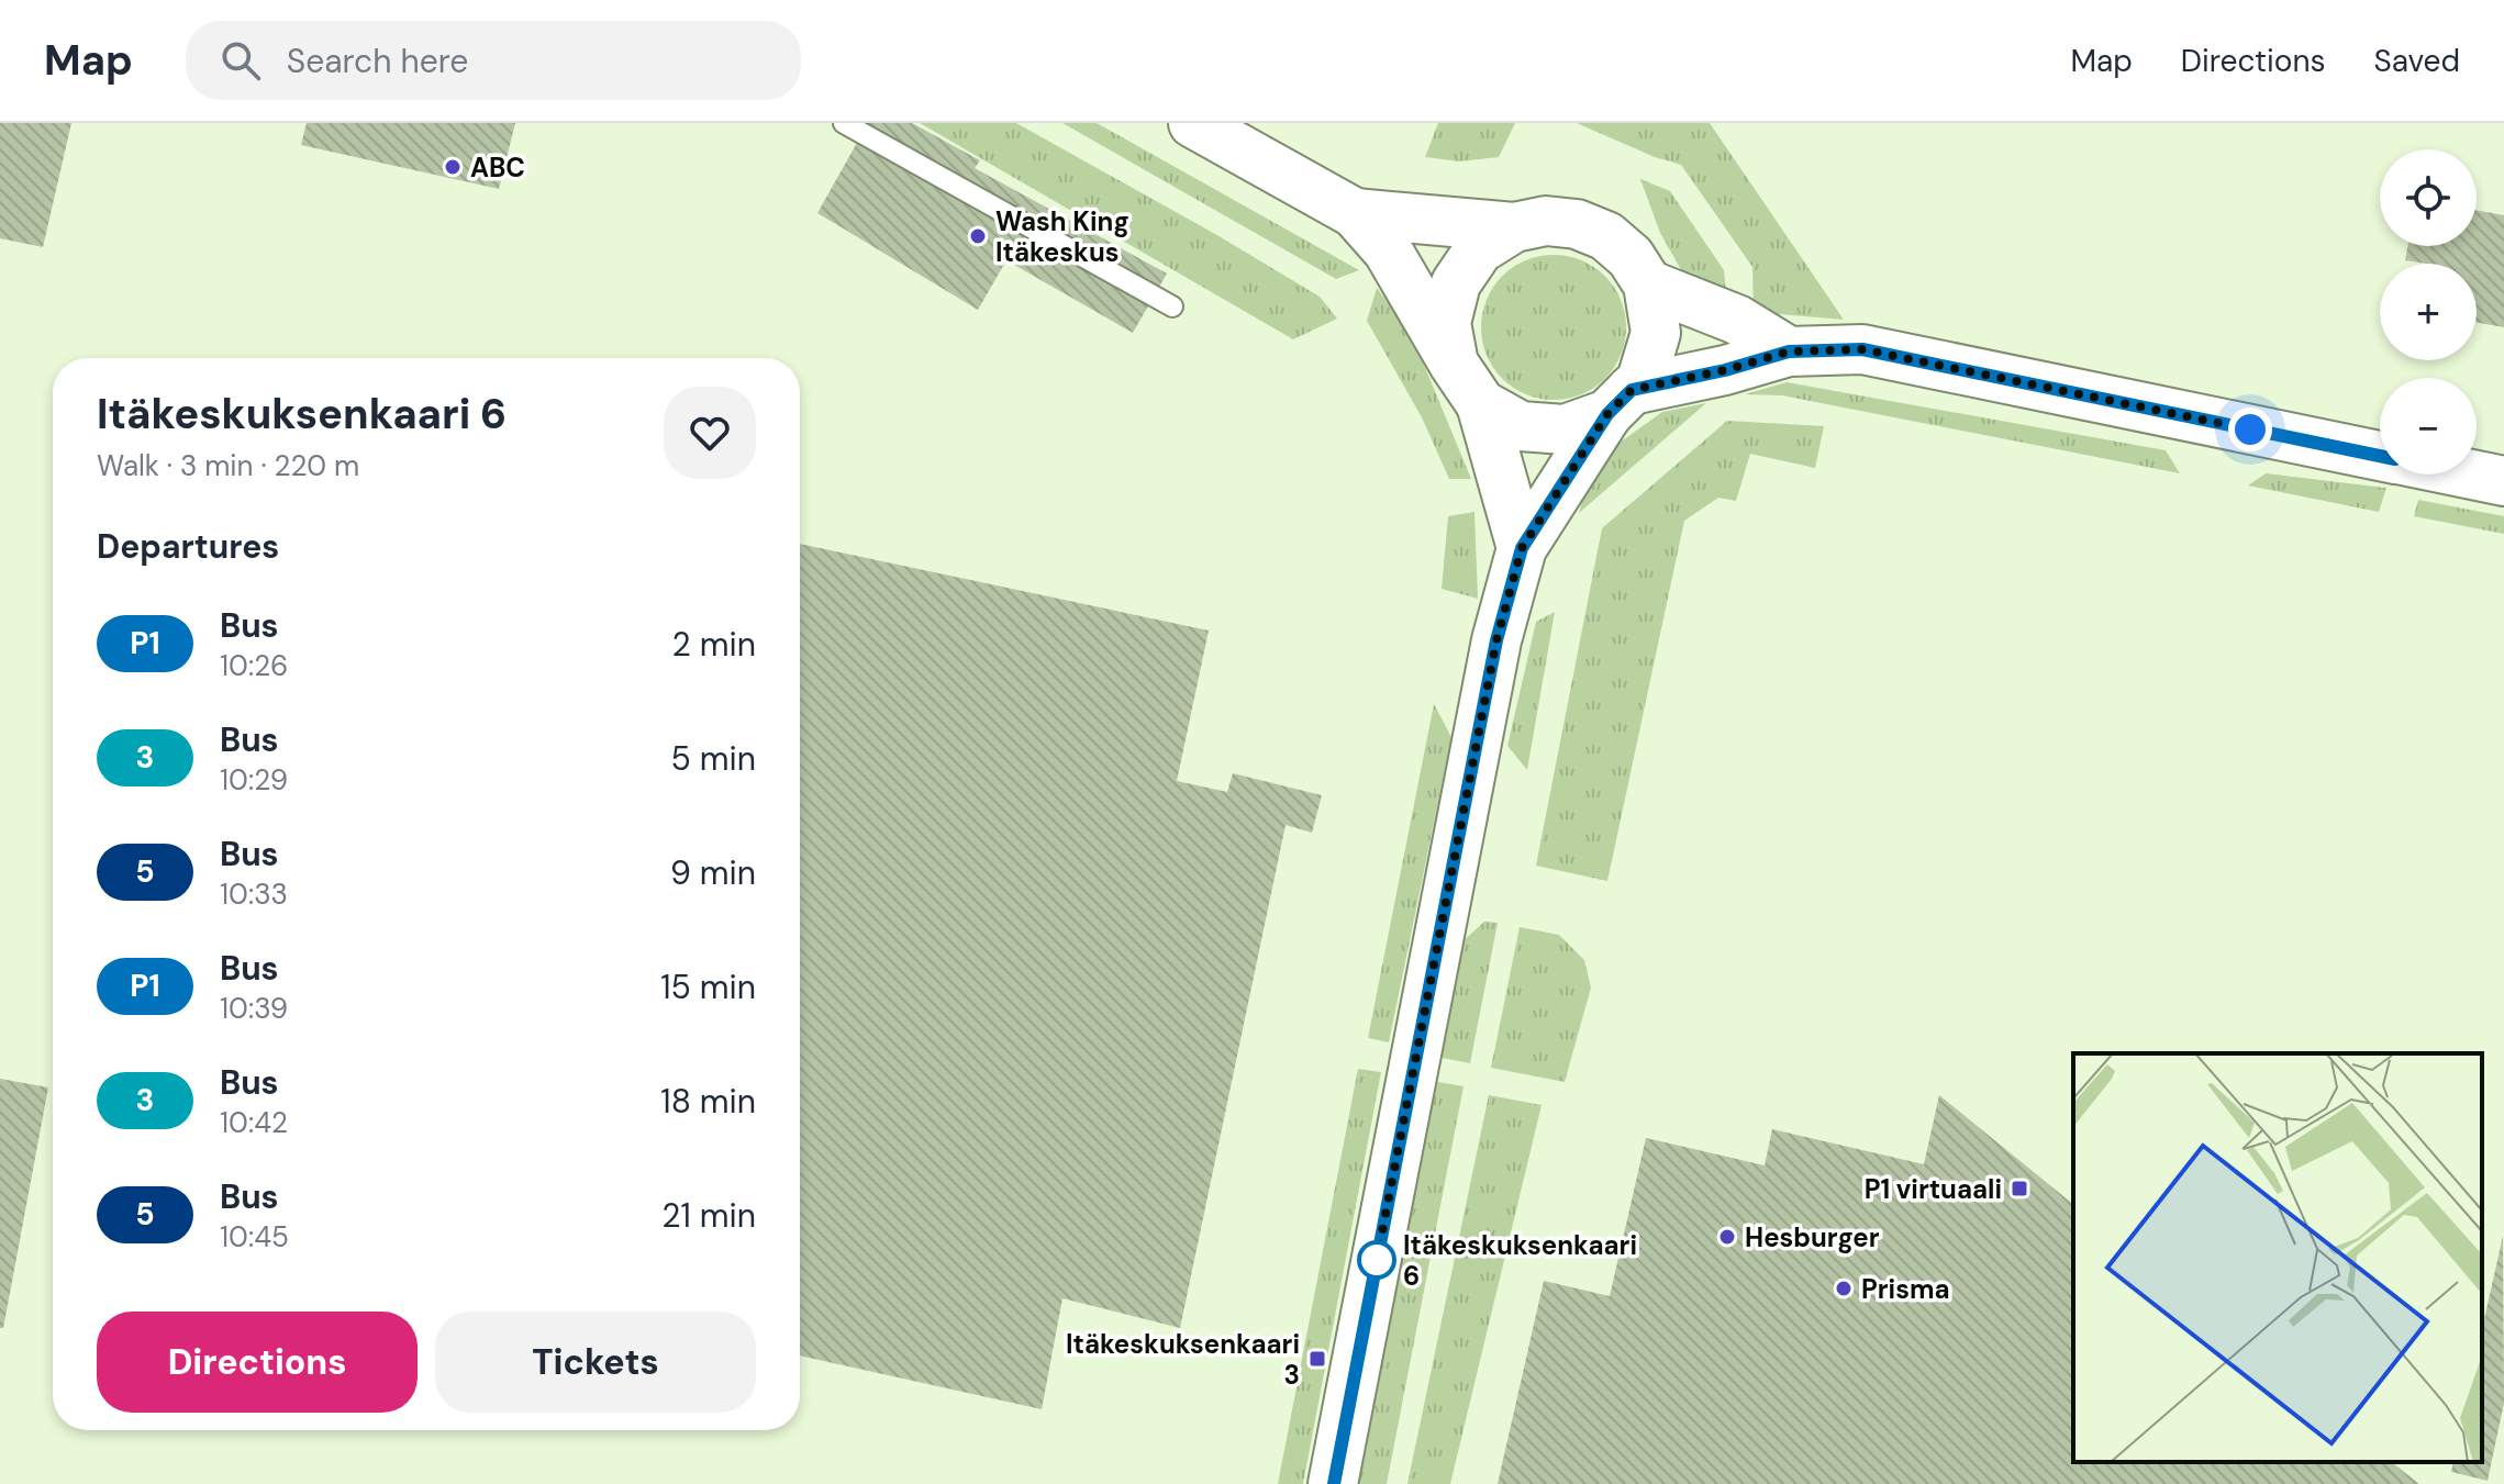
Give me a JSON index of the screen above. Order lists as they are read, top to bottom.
{
  "places": {
    "other": [
      "ABC",
      "Wash King Itäkeskus",
      "Hesburger",
      "Itäkeskuksenkaari 6",
      "Prisma"
    ],
    "transit": ["P1 virtuaali", "Itäkeskuksenkaari 3"]
  },
  "lines": ["bus line P1"],
  "page": {
    "header": "Map",
    "search": "Search here",
    "nav": ["Map", "Directions", "Saved"],
    "map_buttons": ["+", "−"],
    "heading": [
      ["Itäkeskuksenkaari 6", "Walk · 3 min · 220 m"],
      "Departures"
    ],
    "list": [
      {
        "mark": "P1",
        "name": "Bus",
        "note": "10:26",
        "value": "2 min"
      },
      {
        "mark": "3",
        "name": "Bus",
        "note": "10:29",
        "value": "5 min"
      },
      {
        "mark": "5",
        "name": "Bus",
        "note": "10:33",
        "value": "9 min"
      },
      {
        "mark": "P1",
        "name": "Bus",
        "note": "10:39",
        "value": "15 min"
      },
      {
        "mark": "3",
        "name": "Bus",
        "note": "10:42",
        "value": "18 min"
      },
      {
        "mark": "5",
        "name": "Bus",
        "note": "10:45",
        "value": "21 min"
      }
    ],
    "buttons": ["Directions", "Tickets"]
  }
}
